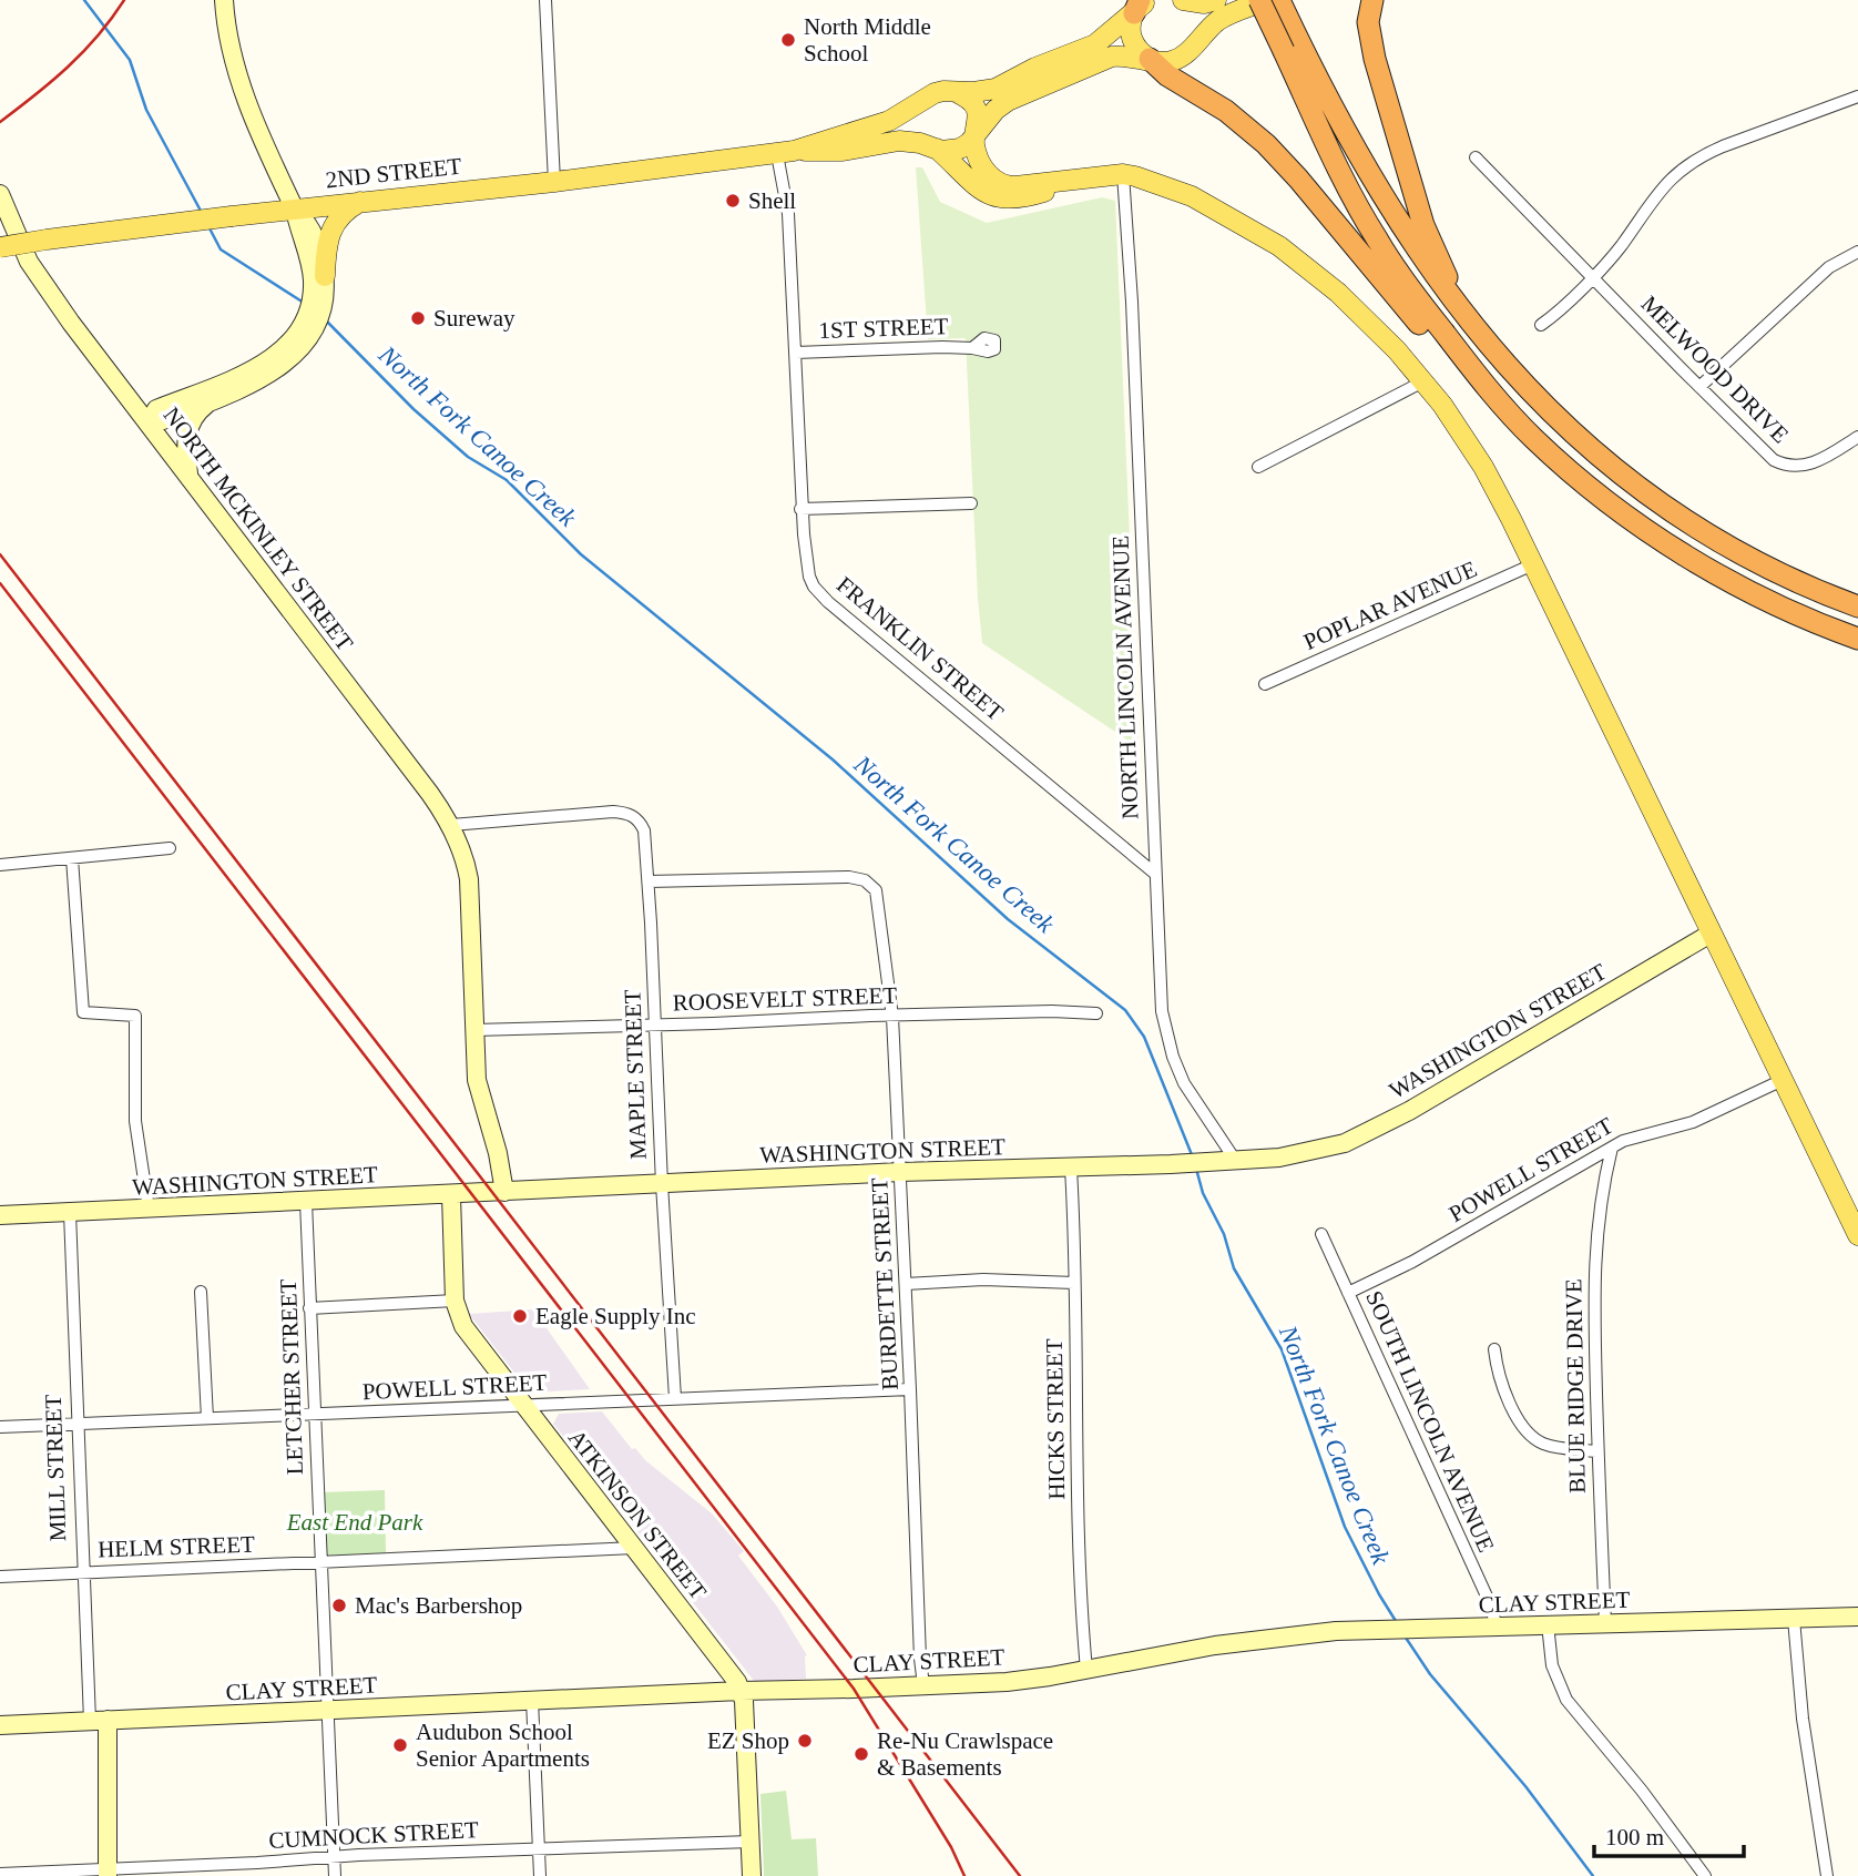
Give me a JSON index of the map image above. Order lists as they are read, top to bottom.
{
  "streets": {
    "main road": ["2ND STREET"],
    "street": [
      "1ST STREET",
      "MELWOOD DRIVE",
      "NORTH MCKINLEY STREET",
      "POPLAR AVENUE",
      "FRANKLIN STREET",
      "NORTH LINCOLN AVENUE",
      "ROOSEVELT STREET",
      "WASHINGTON STREET",
      "MAPLE STREET",
      "POWELL STREET",
      "BURDETTE STREET",
      "LETCHER STREET",
      "BLUE RIDGE DRIVE",
      "HICKS STREET",
      "SOUTH LINCOLN AVENUE",
      "MILL STREET",
      "ATKINSON STREET",
      "HELM STREET",
      "CLAY STREET",
      "CUMNOCK STREET"
    ]
  },
  "crossings": [
    ["2ND STREET", "FRANKLIN STREET"],
    ["1ST STREET", "FRANKLIN STREET"],
    ["NORTH MCKINLEY STREET", "ROOSEVELT STREET"],
    ["NORTH MCKINLEY STREET", "WASHINGTON STREET"],
    ["NORTH MCKINLEY STREET", "MAPLE STREET"],
    ["FRANKLIN STREET", "NORTH LINCOLN AVENUE"],
    ["NORTH LINCOLN AVENUE", "WASHINGTON STREET"],
    ["ROOSEVELT STREET", "MAPLE STREET"],
    ["ROOSEVELT STREET", "BURDETTE STREET"],
    ["WASHINGTON STREET", "MAPLE STREET"],
    ["WASHINGTON STREET", "BURDETTE STREET"],
    ["WASHINGTON STREET", "LETCHER STREET"],
    ["WASHINGTON STREET", "HICKS STREET"],
    ["WASHINGTON STREET", "MILL STREET"],
    ["WASHINGTON STREET", "ATKINSON STREET"],
    ["MAPLE STREET", "POWELL STREET"],
    ["MAPLE STREET", "BURDETTE STREET"],
    ["POWELL STREET", "BURDETTE STREET"],
    ["POWELL STREET", "LETCHER STREET"],
    ["POWELL STREET", "BLUE RIDGE DRIVE"],
    ["POWELL STREET", "SOUTH LINCOLN AVENUE"],
    ["POWELL STREET", "MILL STREET"],
    ["POWELL STREET", "ATKINSON STREET"],
    ["BURDETTE STREET", "CLAY STREET"],
    ["LETCHER STREET", "HELM STREET"],
    ["LETCHER STREET", "CLAY STREET"],
    ["LETCHER STREET", "CUMNOCK STREET"],
    ["BLUE RIDGE DRIVE", "CLAY STREET"],
    ["HICKS STREET", "CLAY STREET"],
    ["SOUTH LINCOLN AVENUE", "CLAY STREET"],
    ["MILL STREET", "HELM STREET"],
    ["MILL STREET", "CLAY STREET"],
    ["MILL STREET", "CUMNOCK STREET"],
    ["ATKINSON STREET", "HELM STREET"],
    ["ATKINSON STREET", "CLAY STREET"],
    ["ATKINSON STREET", "CUMNOCK STREET"]
  ],
  "water": ["North Fork Canoe Creek"],
  "parks": ["East End Park"],
  "places": [
    "North Middle School",
    "Shell",
    "Sureway",
    "Eagle Supply Inc",
    "Mac's Barbershop",
    "EZ Shop",
    "Audubon School Senior Apartments",
    "Re-Nu Crawlspace & Basements"
  ],
  "scale_bar": "100 m"
}
